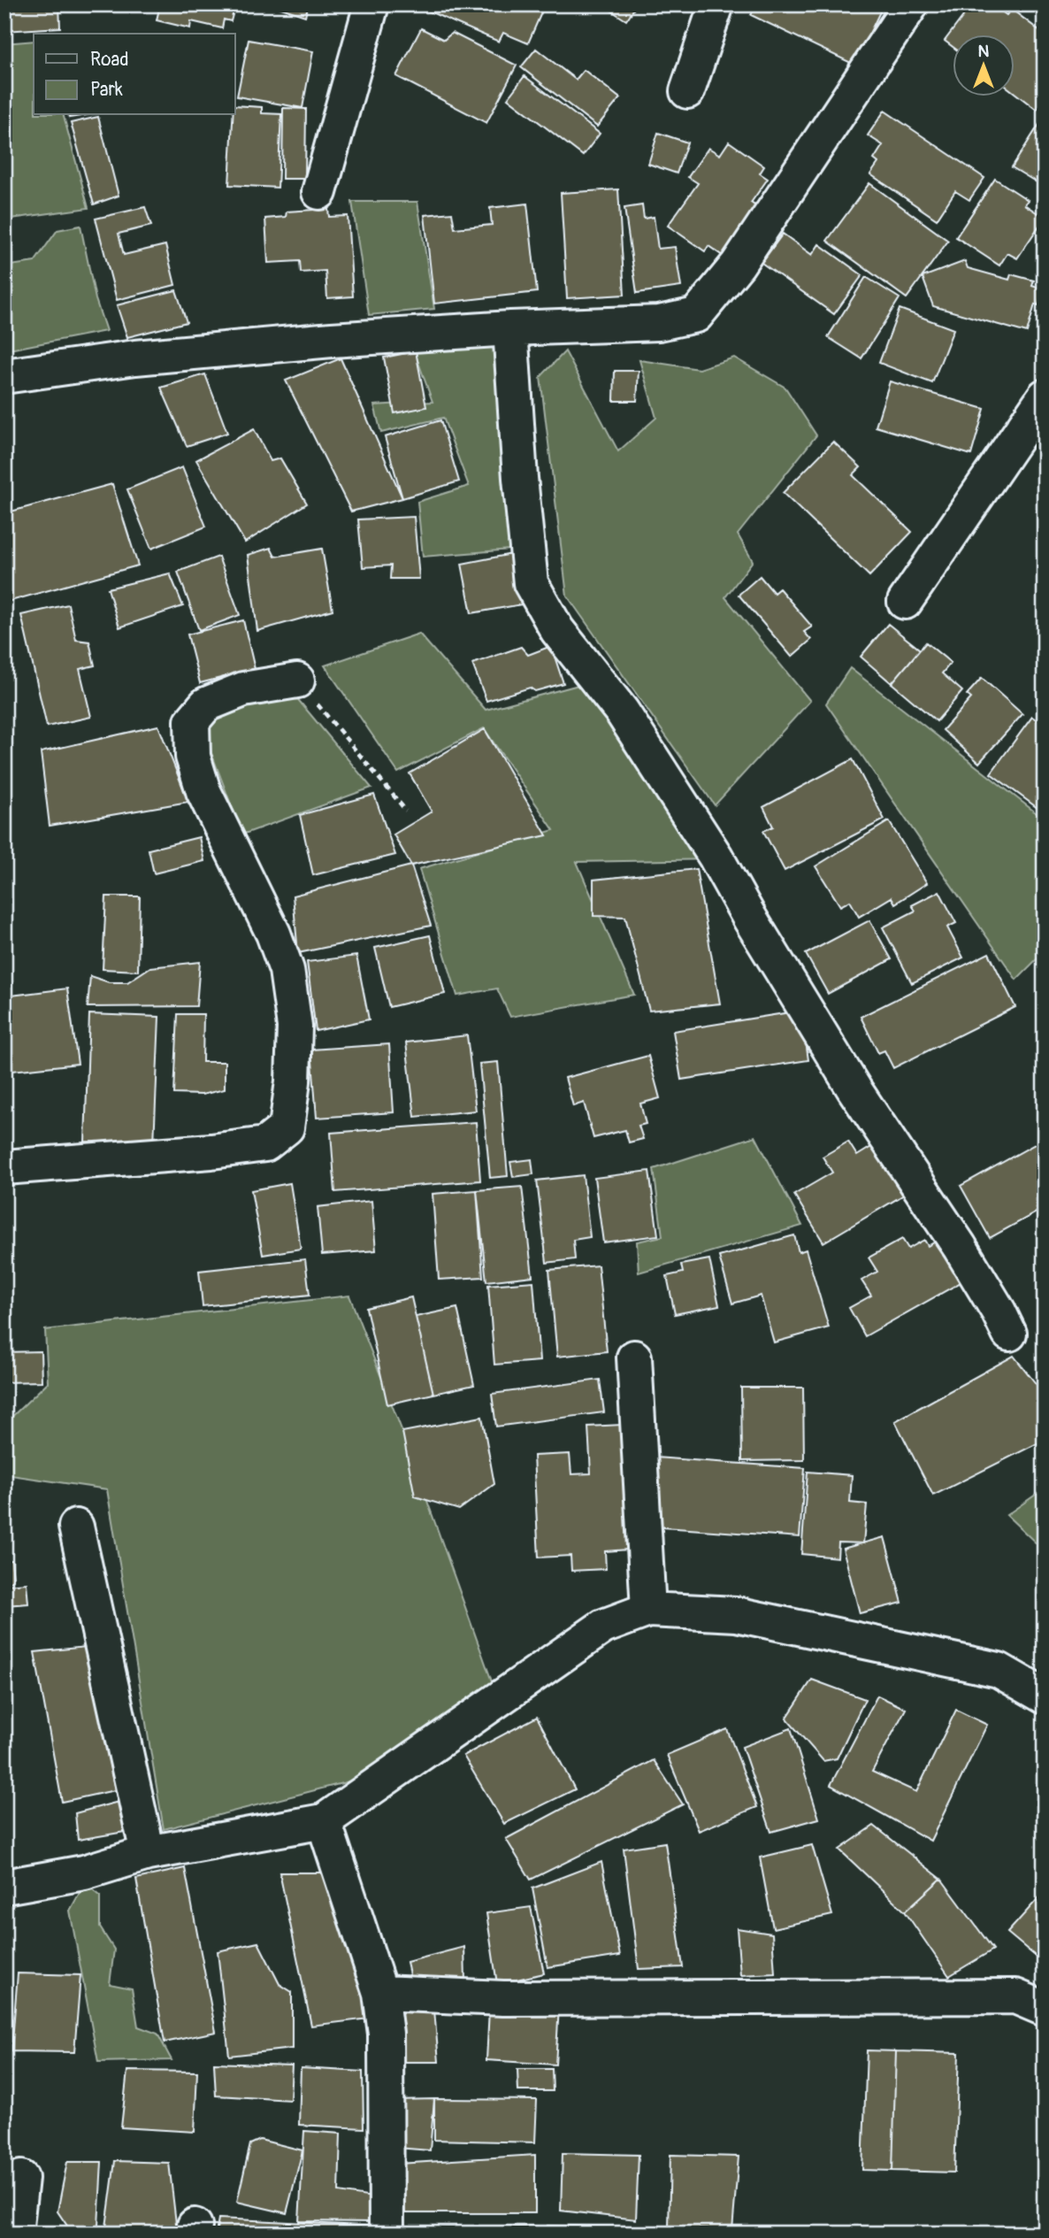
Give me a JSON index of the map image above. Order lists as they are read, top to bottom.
{
  "legend": ["Road", "Park"],
  "north": "top"
}
